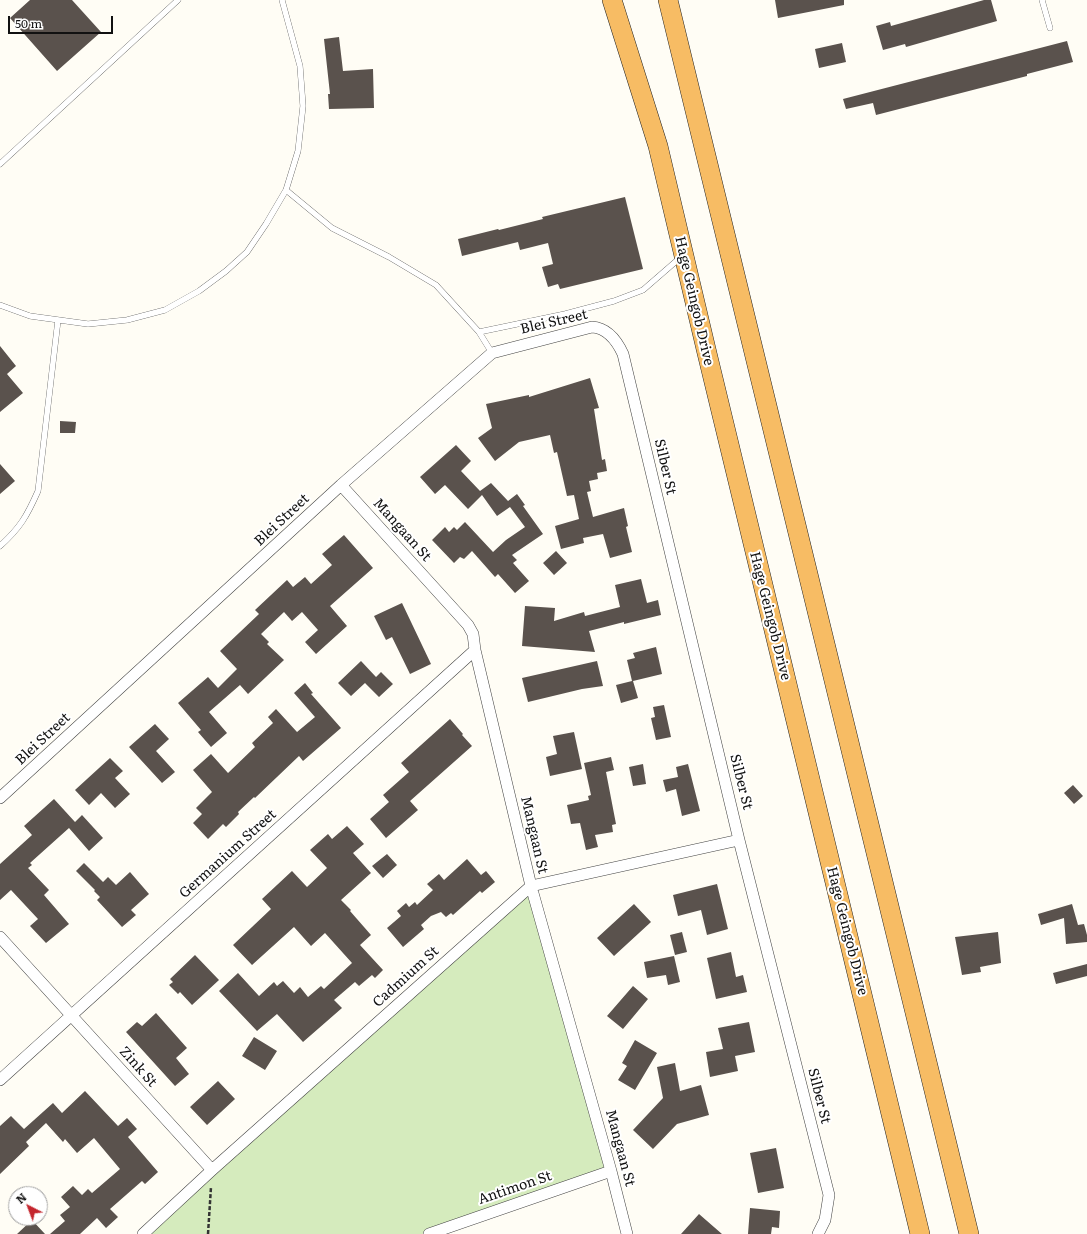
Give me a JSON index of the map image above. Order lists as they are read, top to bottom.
{
  "streets": {
    "highway": ["Hage Geingob Drive"],
    "street": [
      "Blei Street",
      "Silber St",
      "Mangaan St",
      "Germanium Street",
      "Cadmium St",
      "Zink St",
      "Antimon St"
    ]
  },
  "crossings": [
    ["Blei Street", "Silber St"],
    ["Blei Street", "Mangaan St"],
    ["Silber St", "Cadmium St"],
    ["Mangaan St", "Germanium Street"],
    ["Mangaan St", "Cadmium St"],
    ["Mangaan St", "Antimon St"],
    ["Germanium Street", "Zink St"],
    ["Cadmium St", "Zink St"]
  ],
  "scale_bar": "50 m",
  "north": "top left"
}
